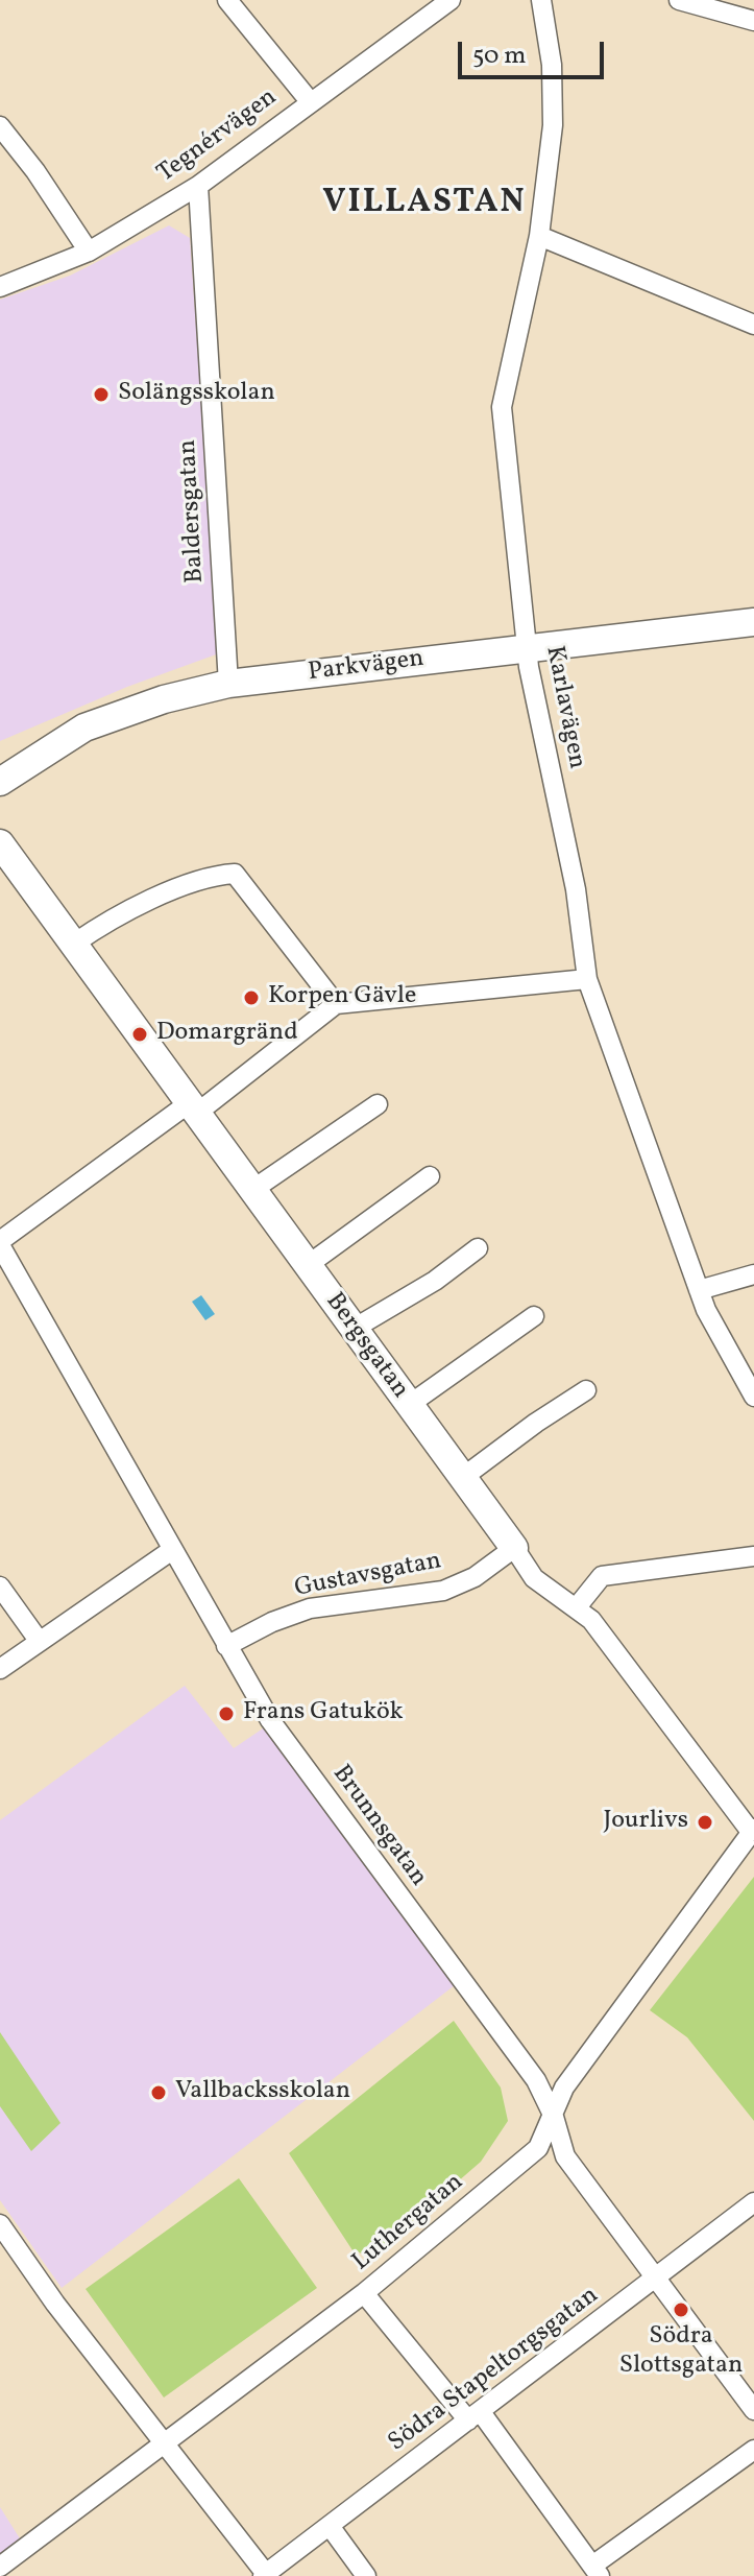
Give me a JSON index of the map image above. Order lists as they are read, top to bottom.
{
  "streets": {
    "street": [
      "Tegnérvägen",
      "Baldersgatan",
      "Parkvägen",
      "Karlavägen",
      "Bergsgatan",
      "Gustavsgatan",
      "Brunnsgatan",
      "Luthergatan",
      "Södra Stapeltorgsgatan"
    ]
  },
  "crossings": [
    ["Tegnérvägen", "Baldersgatan"],
    ["Baldersgatan", "Parkvägen"],
    ["Parkvägen", "Karlavägen"],
    ["Bergsgatan", "Gustavsgatan"],
    ["Bergsgatan", "Luthergatan"],
    ["Gustavsgatan", "Brunnsgatan"],
    ["Brunnsgatan", "Luthergatan"],
    ["Brunnsgatan", "Södra Stapeltorgsgatan"]
  ],
  "districts": ["VILLASTAN"],
  "places": [
    "Solängsskolan",
    "Korpen Gävle",
    "Domargränd",
    "Frans Gatukök",
    "Jourlivs",
    "Vallbacksskolan",
    "Södra Slottsgatan"
  ],
  "scale_bar": "50 m"
}
